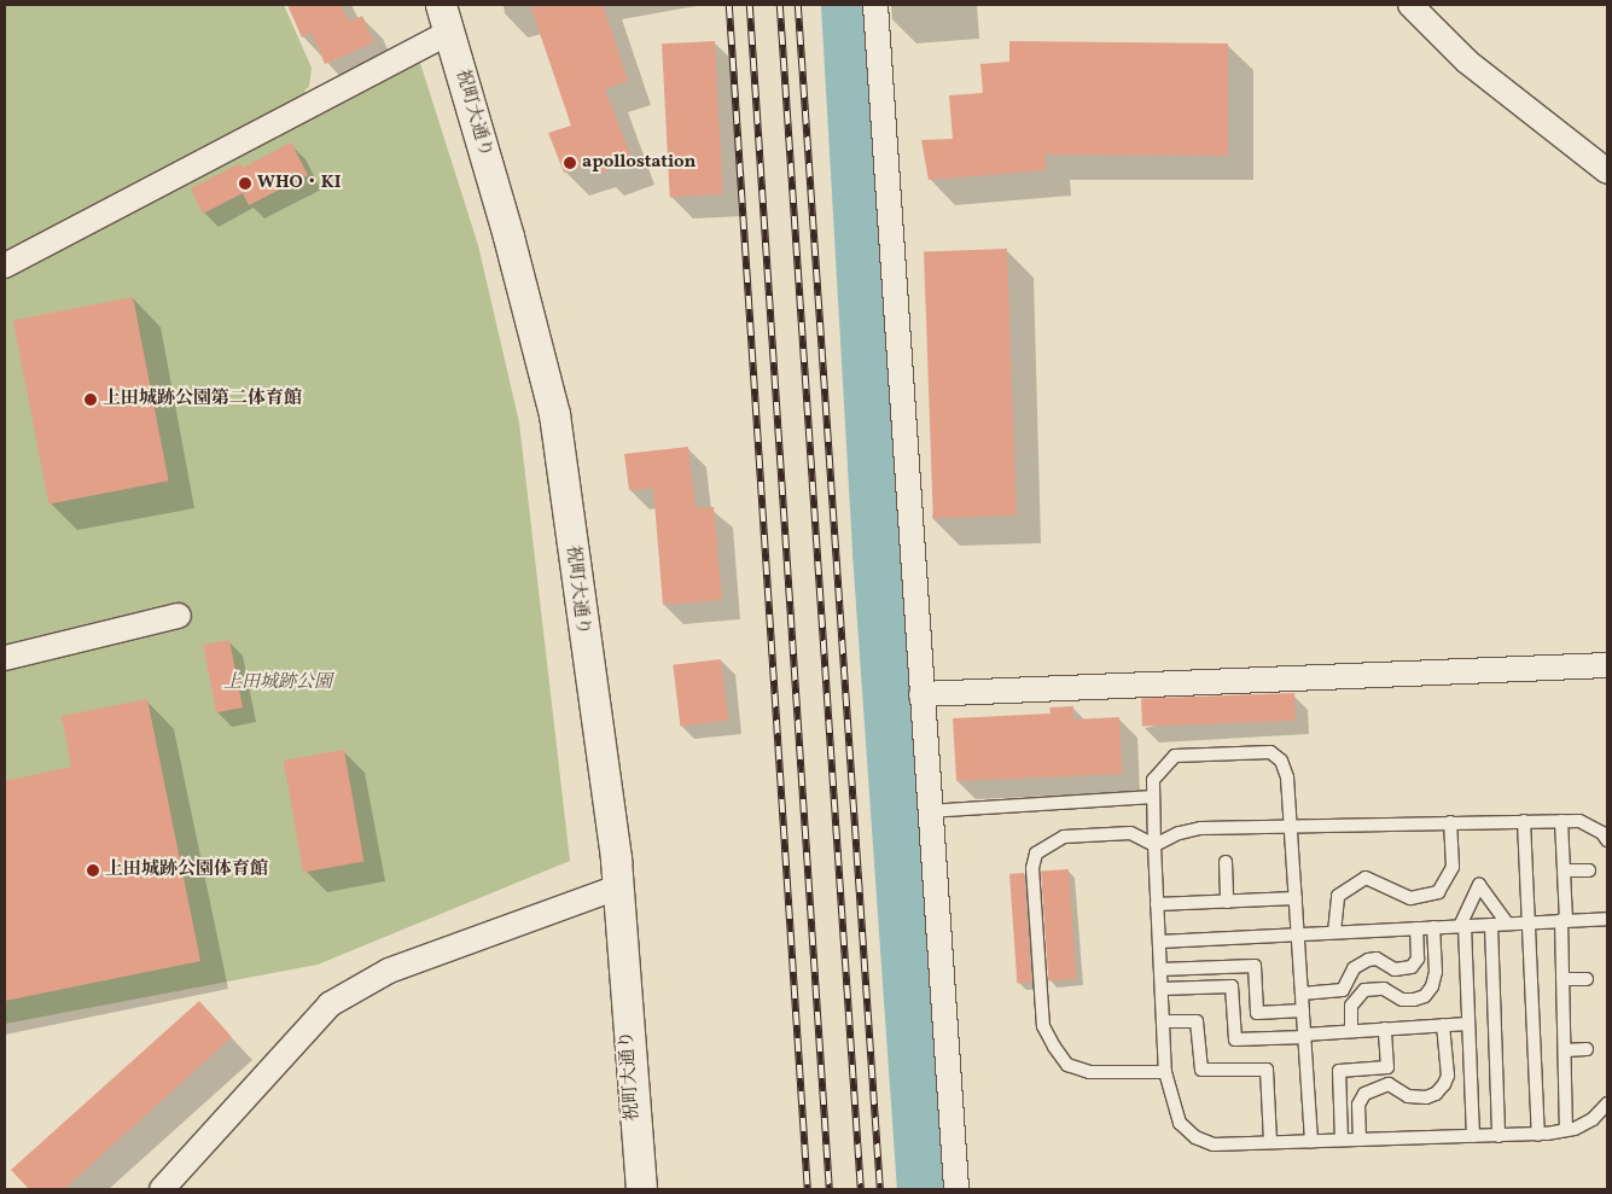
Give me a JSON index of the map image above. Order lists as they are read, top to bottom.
{
  "streets": {
    "street": ["祝町大通り"]
  },
  "parks": ["上田城跡公園"],
  "places": [
    "apollostation",
    "WHO・KI",
    "上田城跡公園第二体育館",
    "上田城跡公園体育館"
  ]
}
